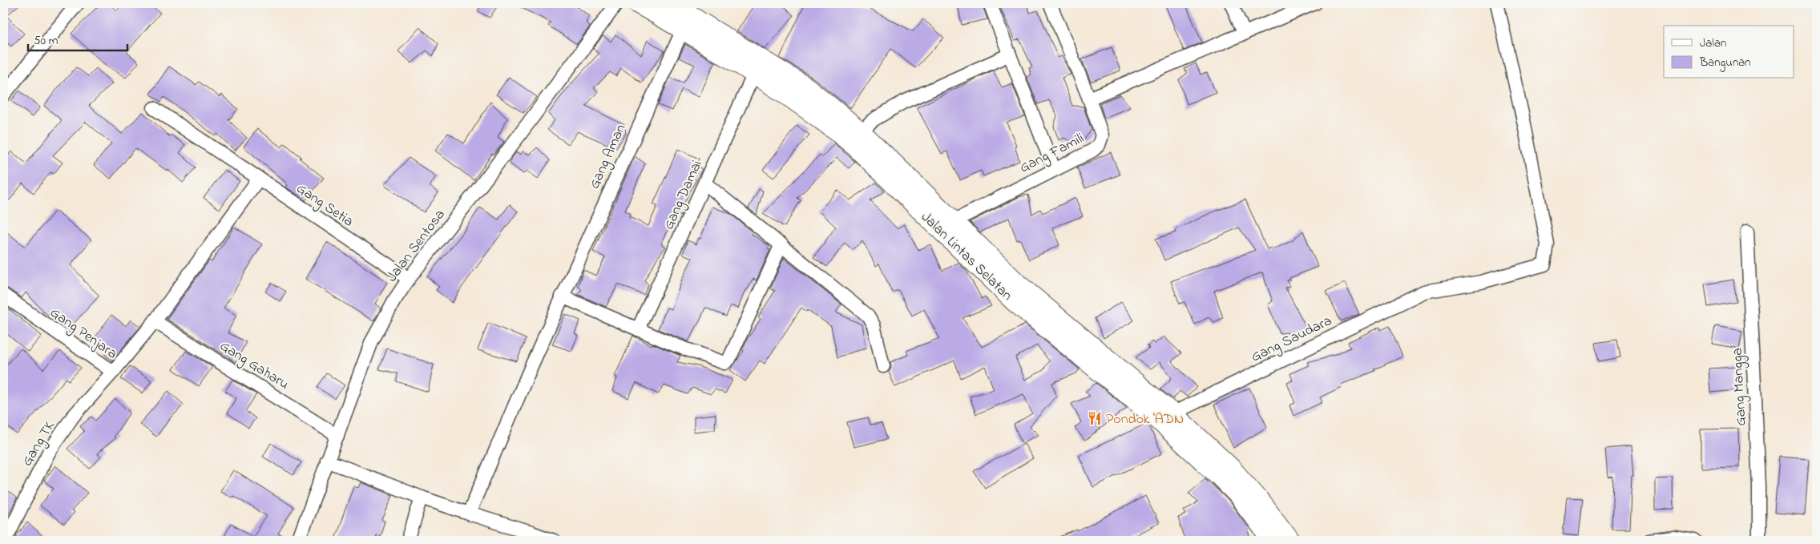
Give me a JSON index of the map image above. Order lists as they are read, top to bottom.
{
  "streets": {
    "highway": ["Jalan Lintas Selatan"],
    "street": [
      "Gang Famili",
      "Gang Aman",
      "Gang Damai",
      "Gang Setia",
      "Jalan Sentosa",
      "Gang Penjara",
      "Gang Saudara",
      "Gang Gaharu",
      "Gang Mangga",
      "Gang TK"
    ]
  },
  "crossings": [
    ["Gang Famili", "Jalan Lintas Selatan"],
    ["Gang Aman", "Jalan Lintas Selatan"],
    ["Gang Damai", "Jalan Lintas Selatan"],
    ["Gang Setia", "Jalan Sentosa"],
    ["Gang Setia", "Gang Penjara"],
    ["Jalan Sentosa", "Gang Gaharu"],
    ["Jalan Lintas Selatan", "Gang Saudara"],
    ["Gang Penjara", "Gang Gaharu"],
    ["Gang Penjara", "Gang TK"]
  ],
  "places": {
    "restaurant": ["Pondok 'ADN"]
  },
  "legend": ["Jalan", "Bangunan"],
  "scale_bar": "50 m"
}
